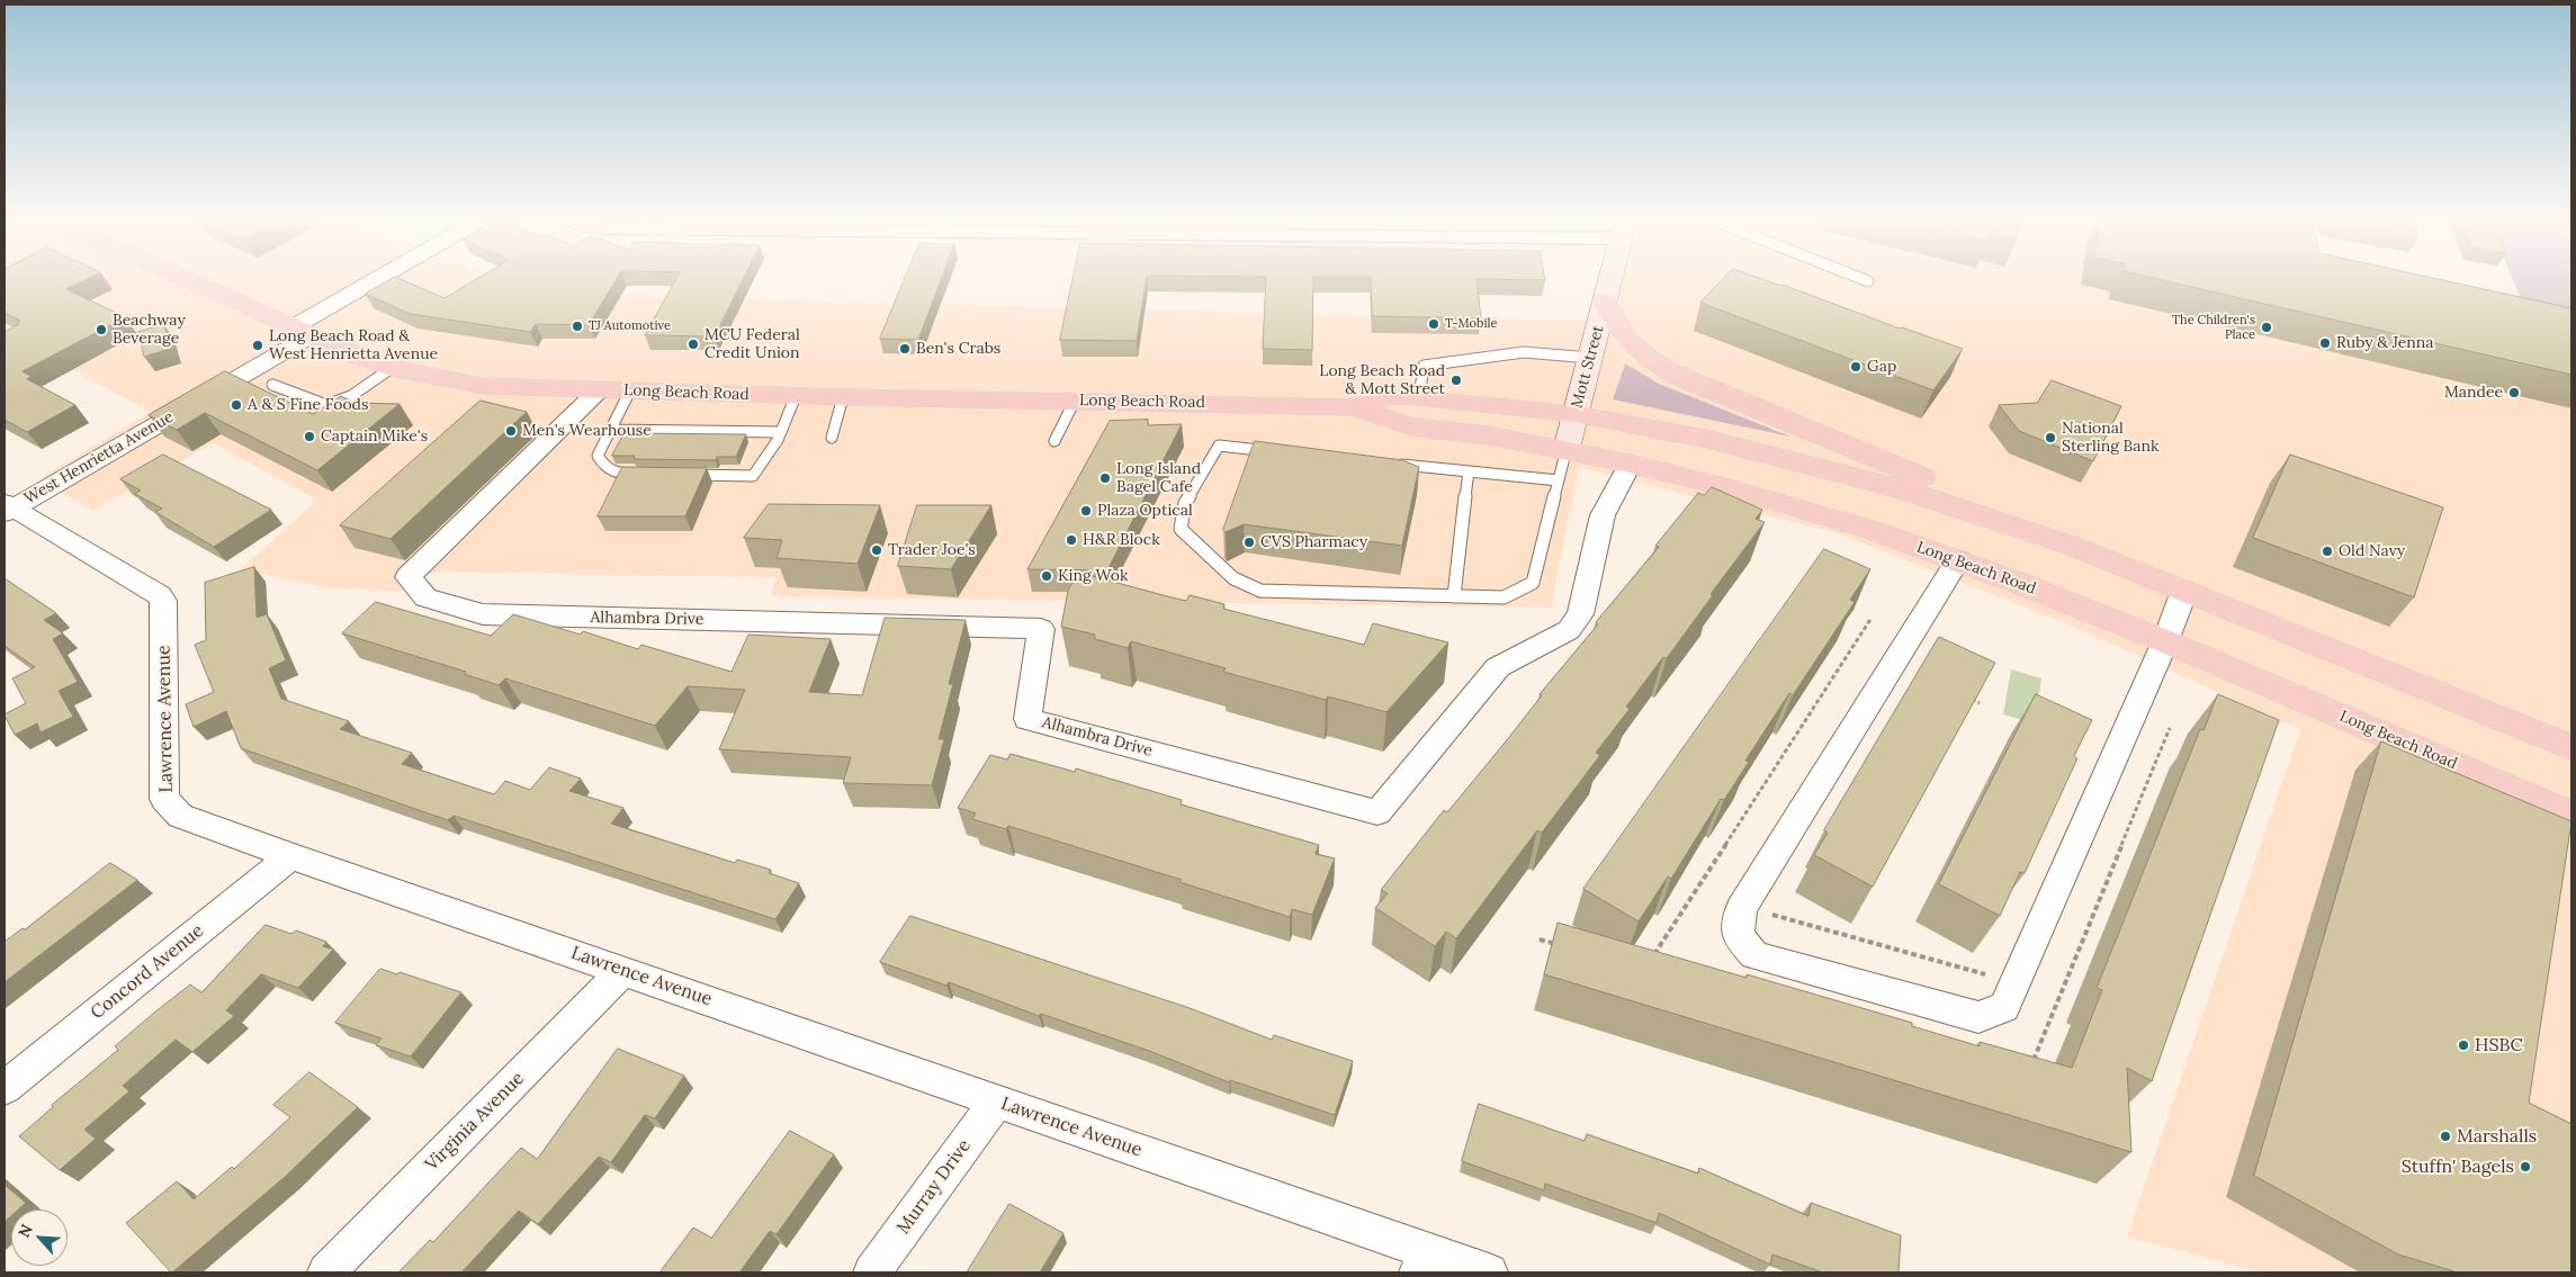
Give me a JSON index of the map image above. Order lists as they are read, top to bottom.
{
  "streets": {
    "main road": ["Mott Street", "Long Beach Road"],
    "street": [
      "West Henrietta Avenue",
      "Alhambra Drive",
      "Lawrence Avenue",
      "Concord Avenue",
      "Virginia Avenue",
      "Murray Drive"
    ]
  },
  "crossings": [
    ["Mott Street", "Long Beach Road"],
    ["Long Beach Road", "West Henrietta Avenue"],
    ["Long Beach Road", "Alhambra Drive"],
    ["West Henrietta Avenue", "Lawrence Avenue"],
    ["Lawrence Avenue", "Concord Avenue"],
    ["Lawrence Avenue", "Virginia Avenue"],
    ["Lawrence Avenue", "Murray Drive"]
  ],
  "places": [
    "T-Mobile",
    "TJ Automotive",
    "The Children's Place",
    "Beachway Beverage",
    "Ruby & Jenna",
    "MCU Federal Credit Union",
    "Long Beach Road & West Henrietta Avenue",
    "Ben's Crabs",
    "Gap",
    "Long Beach Road & Mott Street",
    "Mandee",
    "A & S Fine Foods",
    "Men's Wearhouse",
    "Captain Mike's",
    "National Sterling Bank",
    "Long Island Bagel Cafe",
    "Plaza Optical",
    "H&R Block",
    "CVS Pharmacy",
    "Trader Joe's",
    "Old Navy",
    "King Wok",
    "HSBC",
    "Marshalls",
    "Stuffn' Bagels"
  ],
  "north": "top left"
}
